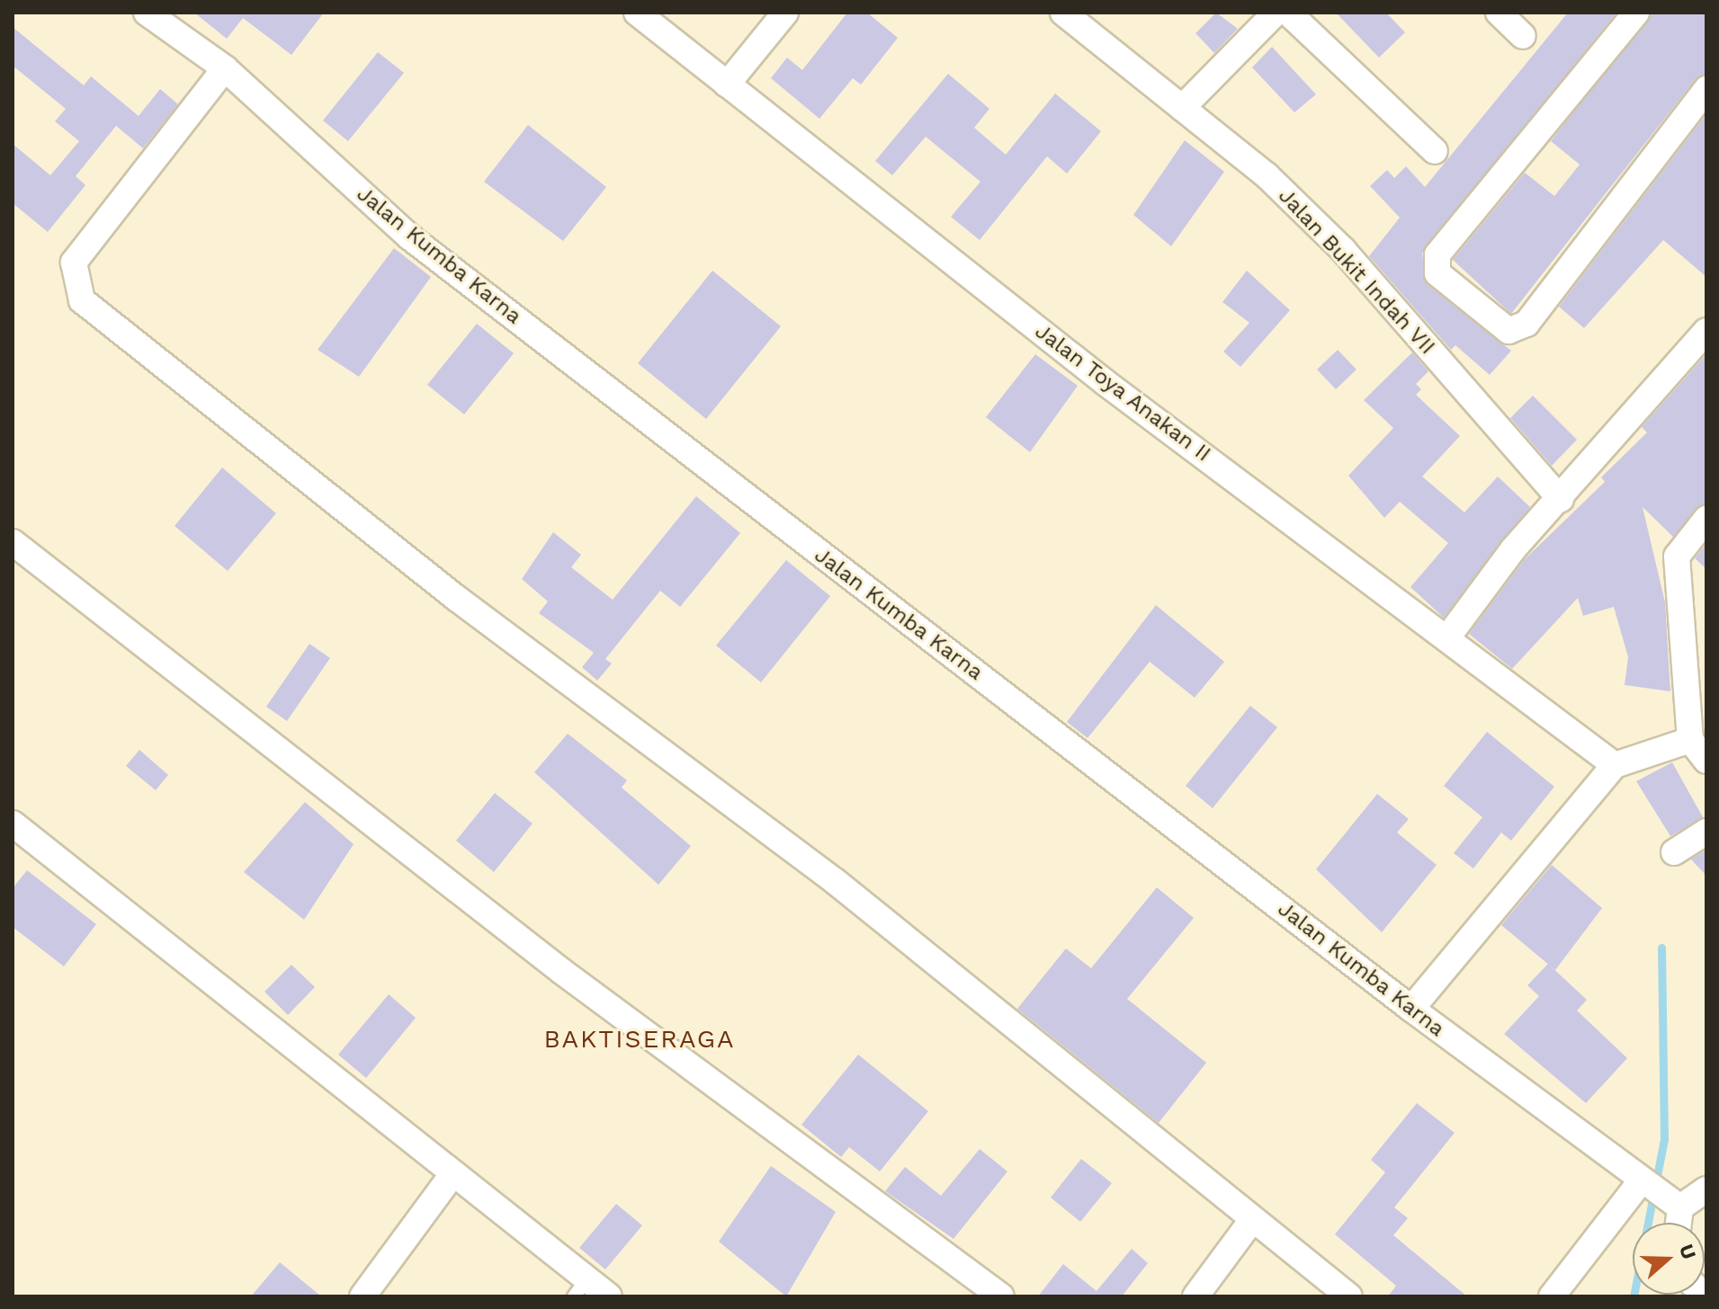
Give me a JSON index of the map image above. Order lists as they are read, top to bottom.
{
  "streets": {
    "street": ["Jalan Kumba Karna", "Jalan Bukit Indah VII", "Jalan Toya Anakan II"]
  },
  "districts": ["BAKTISERAGA"],
  "north": "right"
}
